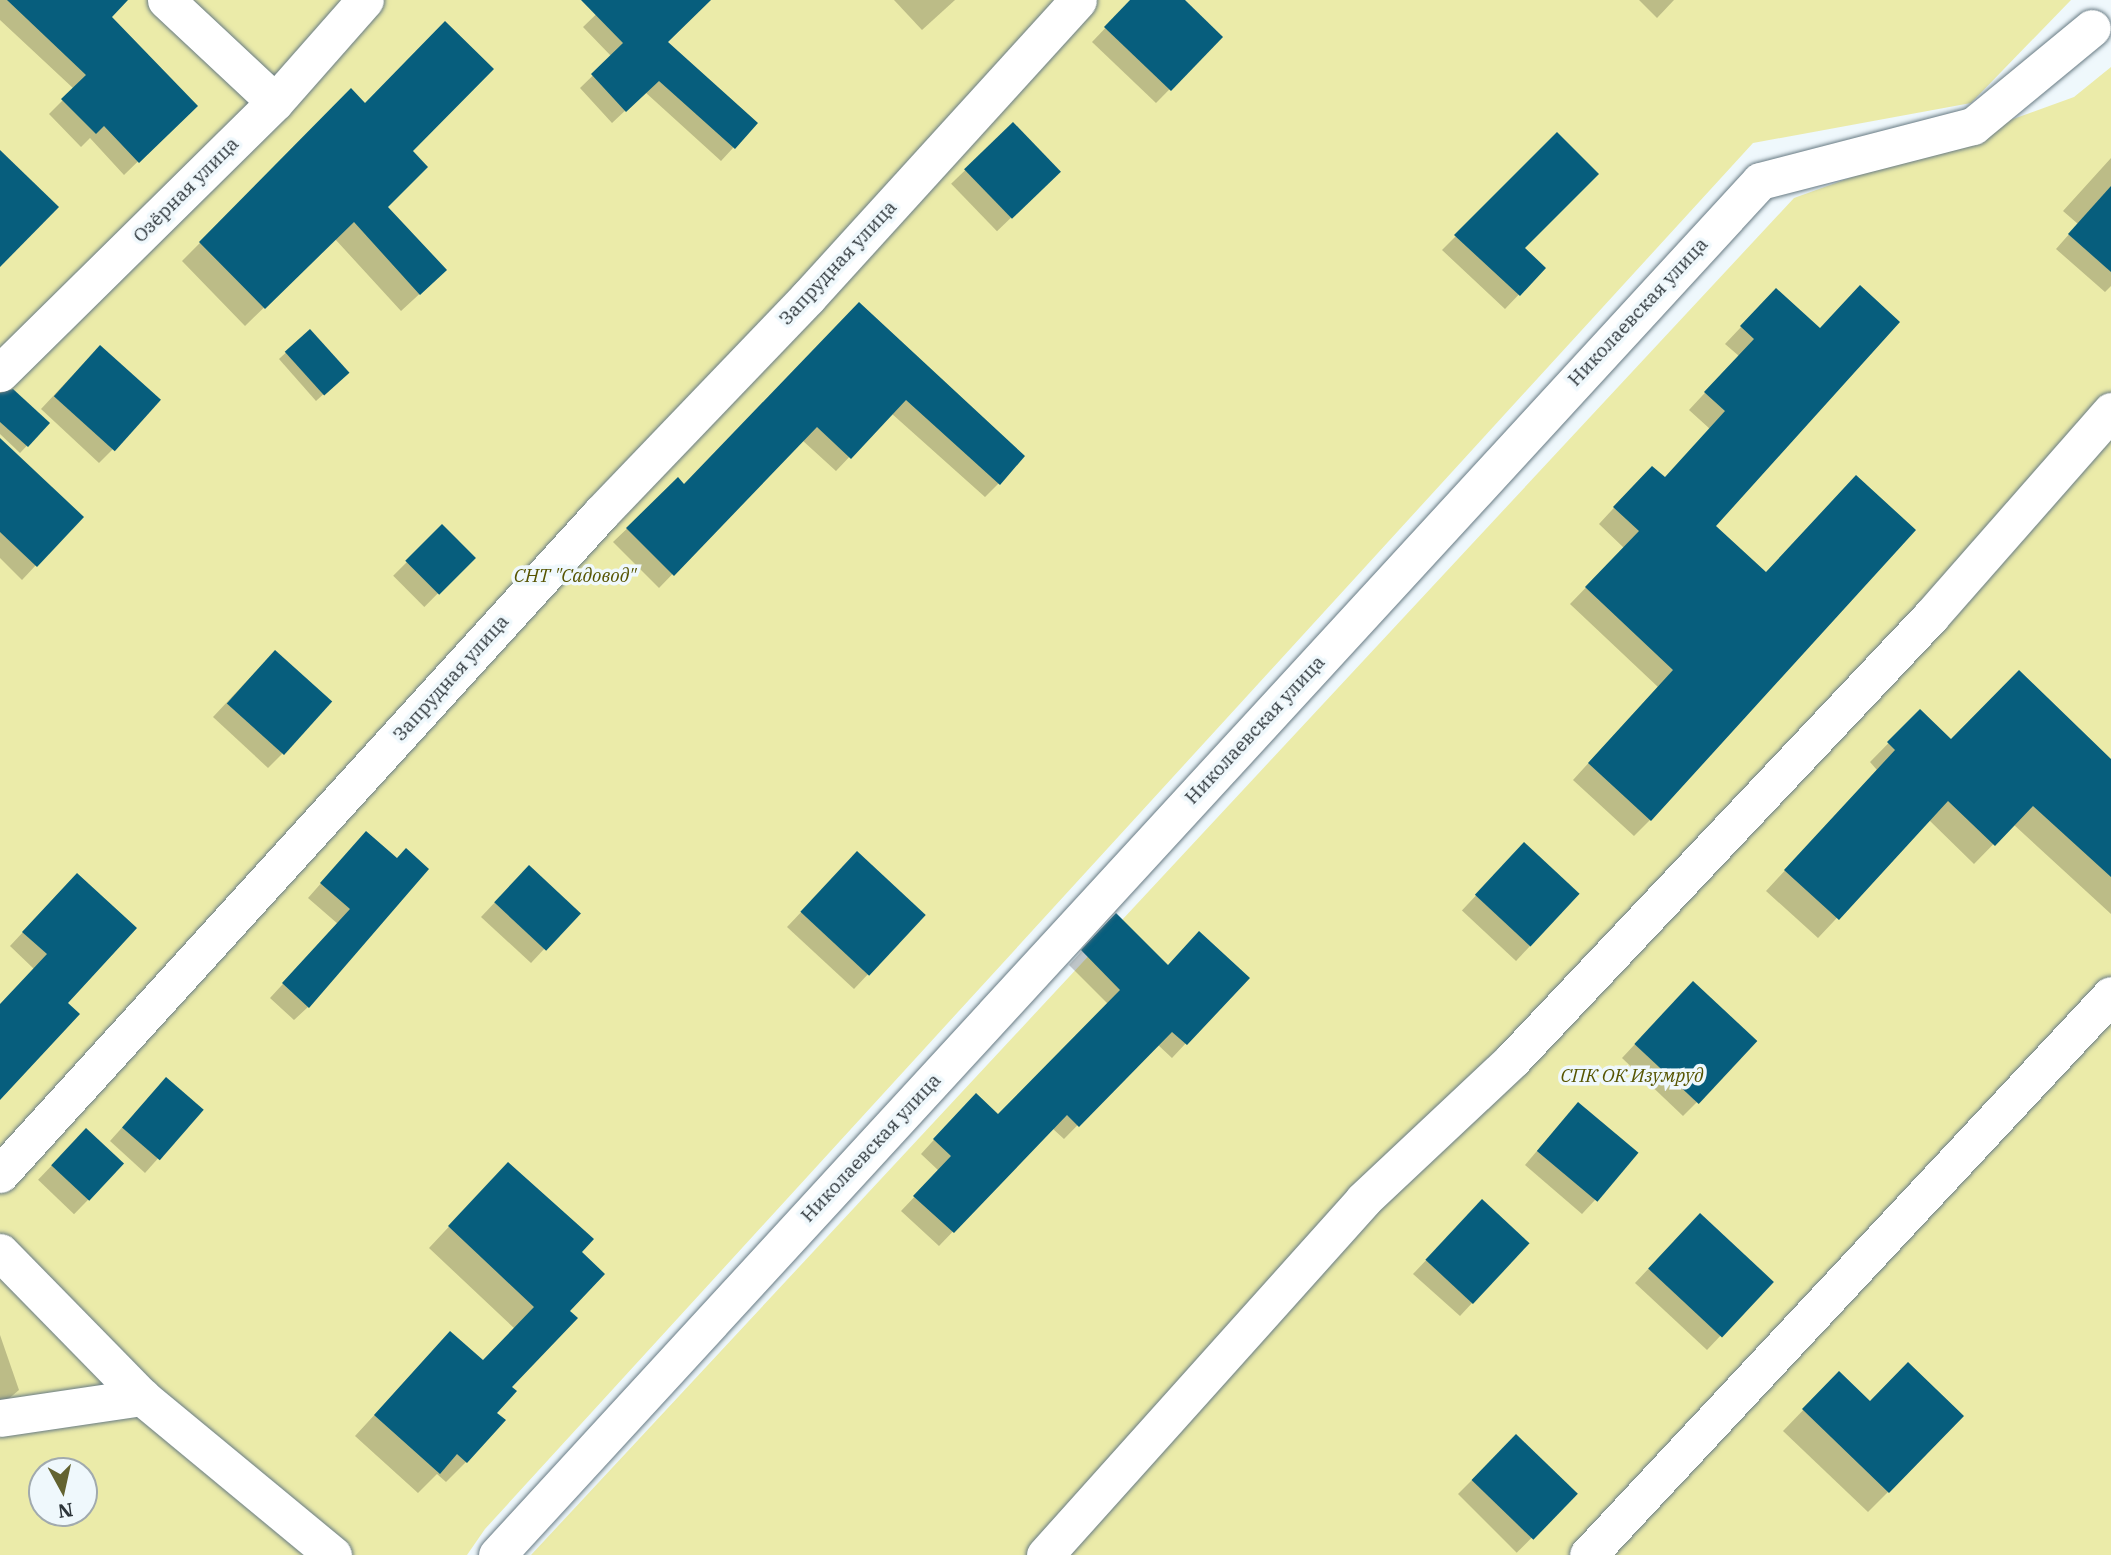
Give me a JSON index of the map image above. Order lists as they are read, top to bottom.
{
  "streets": {
    "street": ["Озёрная улица", "Запрудная улица", "Николаевская улица"]
  },
  "parks": ["СНТ \"Садовод\"", "СПК ОК Изумруд"],
  "north": "bottom"
}
